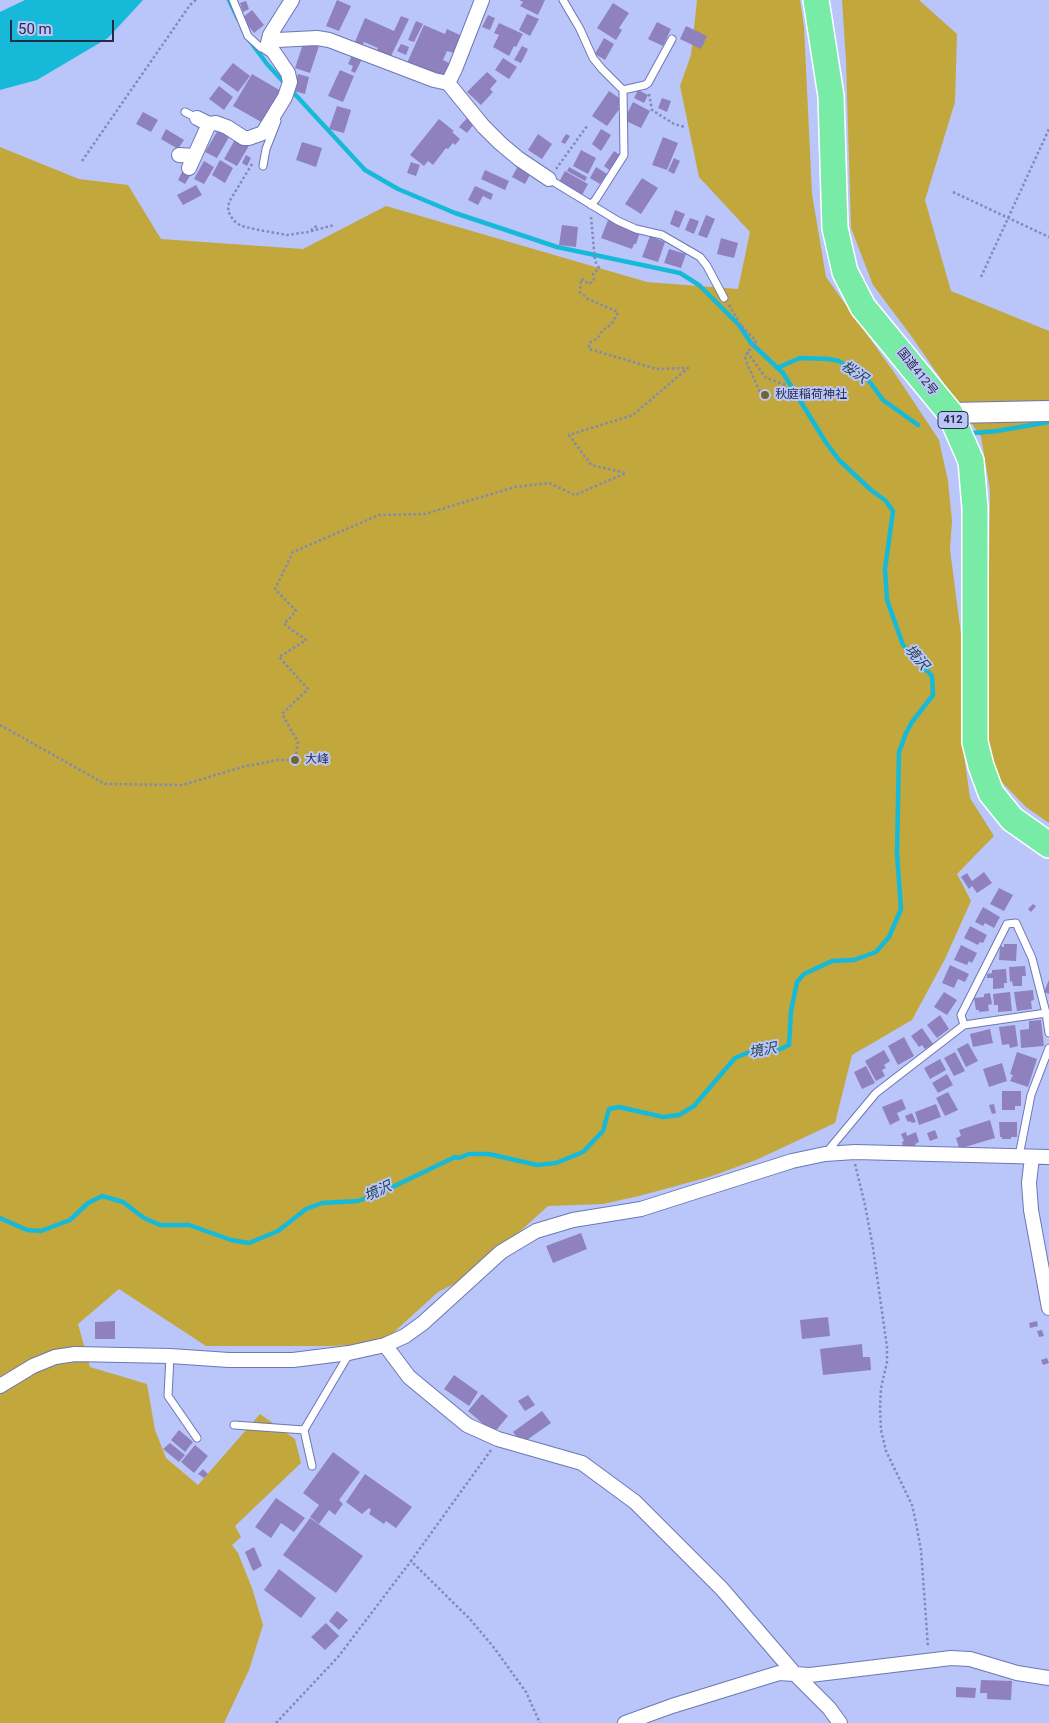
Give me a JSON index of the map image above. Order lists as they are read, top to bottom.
{
  "streets": {
    "highway": ["国道412号", "412"]
  },
  "water": ["桜沢", "境沢"],
  "places": ["秋庭稲荷神社", "大峰"],
  "scale_bar": "50 m"
}
